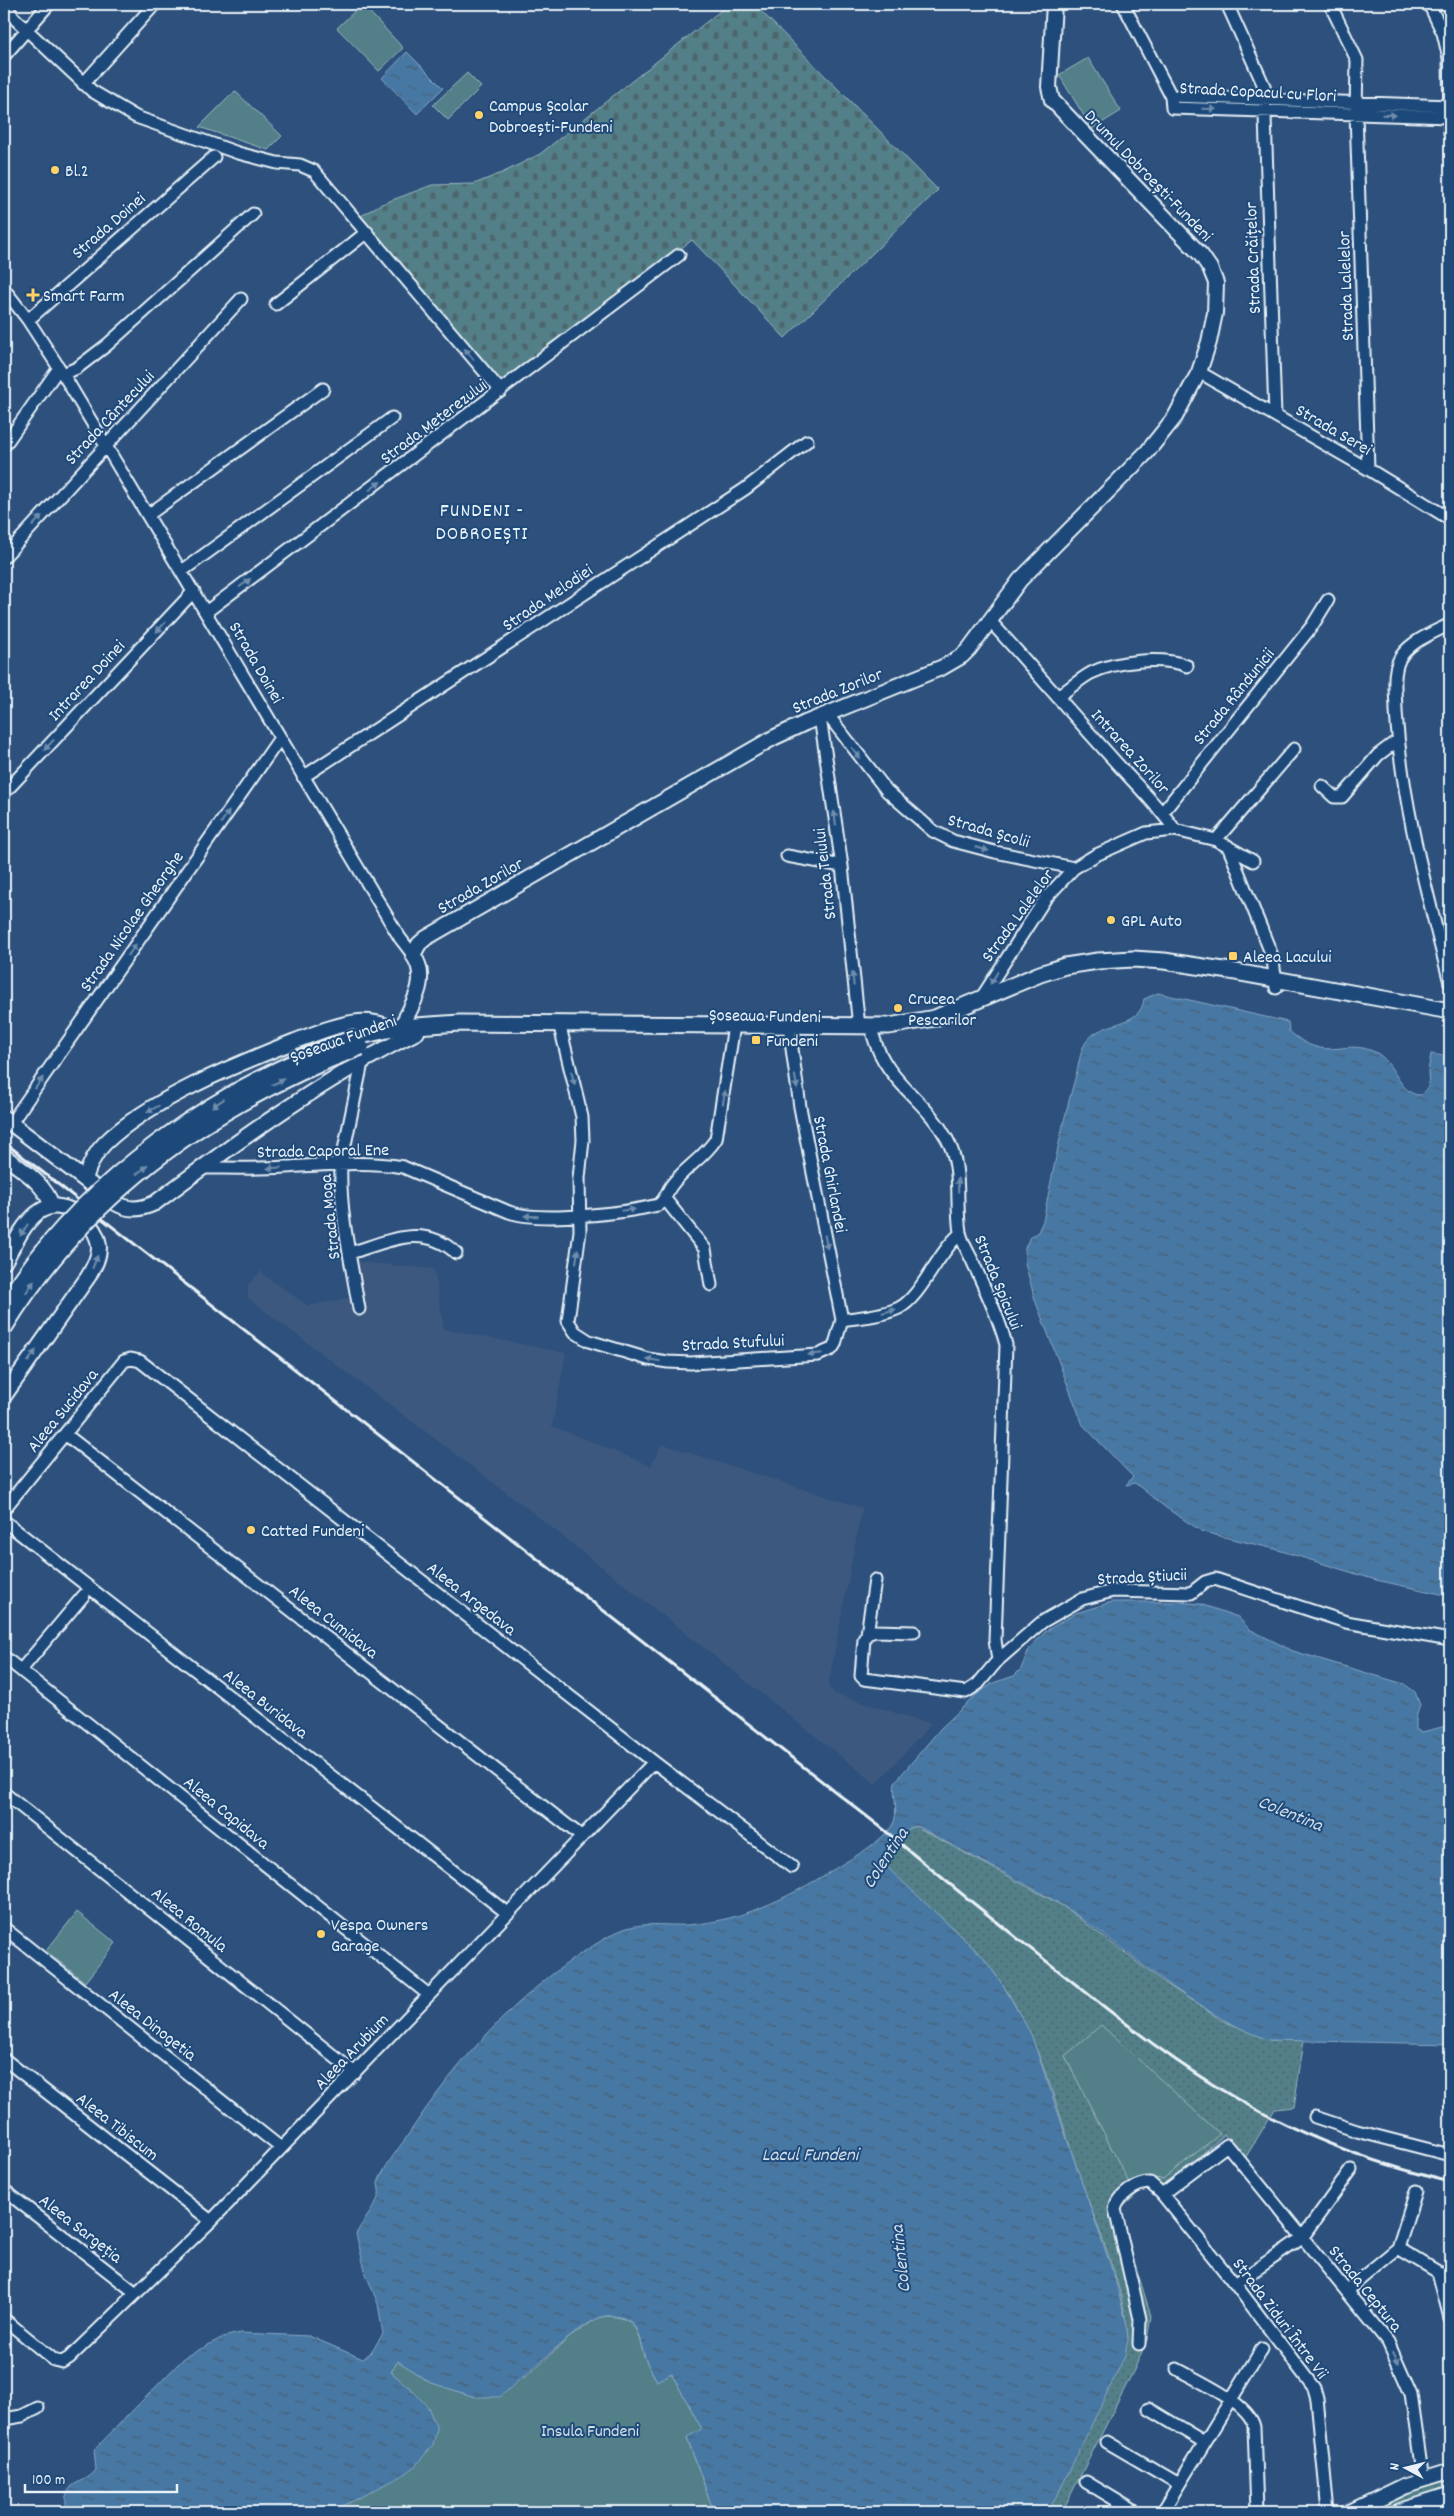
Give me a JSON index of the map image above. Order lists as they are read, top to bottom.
{
  "streets": {
    "main road": ["Șoseaua Fundeni"],
    "street": [
      "Strada Copacul cu Flori",
      "Drumul Dobroești-Fundeni",
      "Strada Doinei",
      "Strada Crăițelor",
      "Strada Lalelelor",
      "Strada Cântecului",
      "Strada Meterezului",
      "Strada Serei",
      "Strada Melodiei",
      "Intrarea Doinei",
      "Strada Zorilor",
      "Strada Rândunicii",
      "Intrarea Zorilor",
      "Strada Școlii",
      "Strada Teiului",
      "Strada Nicolae Gheorghe",
      "Strada Caporal Ene",
      "Strada Ghirlandei",
      "Strada Moga",
      "Strada Spicului",
      "Strada Stufului",
      "Aleea Sucidava",
      "Strada Știucii",
      "Aleea Argedava",
      "Aleea Cumidava",
      "Aleea Buridava",
      "Aleea Capidava",
      "Aleea Romula",
      "Aleea Dinogetia",
      "Aleea Arubium",
      "Aleea Tibiscum",
      "Aleea Sargeția",
      "Strada Ceptura",
      "Strada Ziduri Între Vii"
    ]
  },
  "crossings": [
    ["Strada Copacul cu Flori", "Strada Crăițelor"],
    ["Strada Copacul cu Flori", "Strada Lalelelor"],
    ["Drumul Dobroești-Fundeni", "Strada Serei"],
    ["Drumul Dobroești-Fundeni", "Strada Zorilor"],
    ["Strada Doinei", "Strada Cântecului"],
    ["Strada Doinei", "Strada Meterezului"],
    ["Strada Doinei", "Strada Melodiei"],
    ["Strada Doinei", "Intrarea Doinei"],
    ["Strada Doinei", "Strada Zorilor"],
    ["Strada Doinei", "Strada Nicolae Gheorghe"],
    ["Strada Doinei", "Șoseaua Fundeni"],
    ["Strada Crăițelor", "Strada Serei"],
    ["Strada Lalelelor", "Strada Serei"],
    ["Strada Lalelelor", "Intrarea Zorilor"],
    ["Strada Lalelelor", "Strada Școlii"],
    ["Strada Lalelelor", "Șoseaua Fundeni"],
    ["Strada Serei", "Strada Zorilor"],
    ["Strada Zorilor", "Intrarea Zorilor"],
    ["Strada Zorilor", "Strada Școlii"],
    ["Strada Zorilor", "Strada Teiului"],
    ["Strada Rândunicii", "Intrarea Zorilor"],
    ["Strada Școlii", "Strada Teiului"],
    ["Strada Teiului", "Șoseaua Fundeni"],
    ["Șoseaua Fundeni", "Strada Caporal Ene"],
    ["Șoseaua Fundeni", "Strada Ghirlandei"],
    ["Șoseaua Fundeni", "Strada Moga"],
    ["Șoseaua Fundeni", "Strada Spicului"],
    ["Strada Caporal Ene", "Strada Moga"],
    ["Strada Caporal Ene", "Strada Stufului"],
    ["Strada Ghirlandei", "Strada Stufului"],
    ["Strada Spicului", "Strada Știucii"],
    ["Aleea Sucidava", "Aleea Argedava"],
    ["Aleea Sucidava", "Aleea Cumidava"],
    ["Aleea Argedava", "Aleea Arubium"],
    ["Aleea Cumidava", "Aleea Arubium"],
    ["Aleea Buridava", "Aleea Arubium"],
    ["Aleea Capidava", "Aleea Arubium"],
    ["Aleea Romula", "Aleea Arubium"],
    ["Aleea Dinogetia", "Aleea Arubium"],
    ["Aleea Arubium", "Aleea Tibiscum"],
    ["Aleea Arubium", "Aleea Sargeția"],
    ["Strada Ceptura", "Strada Ziduri Între Vii"]
  ],
  "one_way": [
    "Intrarea Doinei",
    "Strada Școlii",
    "Strada Teiului",
    "Strada Nicolae Gheorghe",
    "Strada Ghirlandei",
    "Strada Ceptura"
  ],
  "districts": ["FUNDENI - DOBROEȘTI"],
  "water": ["Colentina", "Lacul Fundeni"],
  "parks": ["Insula Fundeni"],
  "places": {
    "other": [
      "Campus Școlar Dobroești-Fundeni",
      "Bl.2",
      "GPL Auto",
      "Crucea Pescarilor",
      "Catted Fundeni",
      "Vespa Owners Garage"
    ],
    "health": ["Smart Farm"],
    "transit": ["Aleea Lacului", "Fundeni"]
  },
  "scale_bar": "100 m",
  "north": "left"
}
